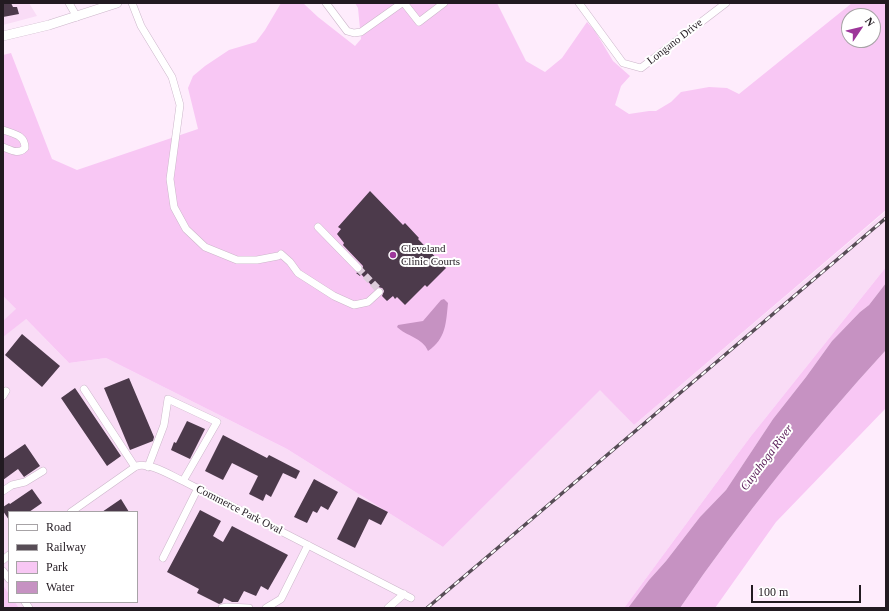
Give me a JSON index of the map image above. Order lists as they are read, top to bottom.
{
  "streets": {
    "street": ["Longano Drive", "Commerce Park Oval"]
  },
  "water": ["Cuyahoga River"],
  "places": ["Cleveland Clinic Courts"],
  "legend": [
    "Road",
    "Railway",
    "Park",
    "Water"
  ],
  "scale_bar": "100 m",
  "north": "top right"
}
